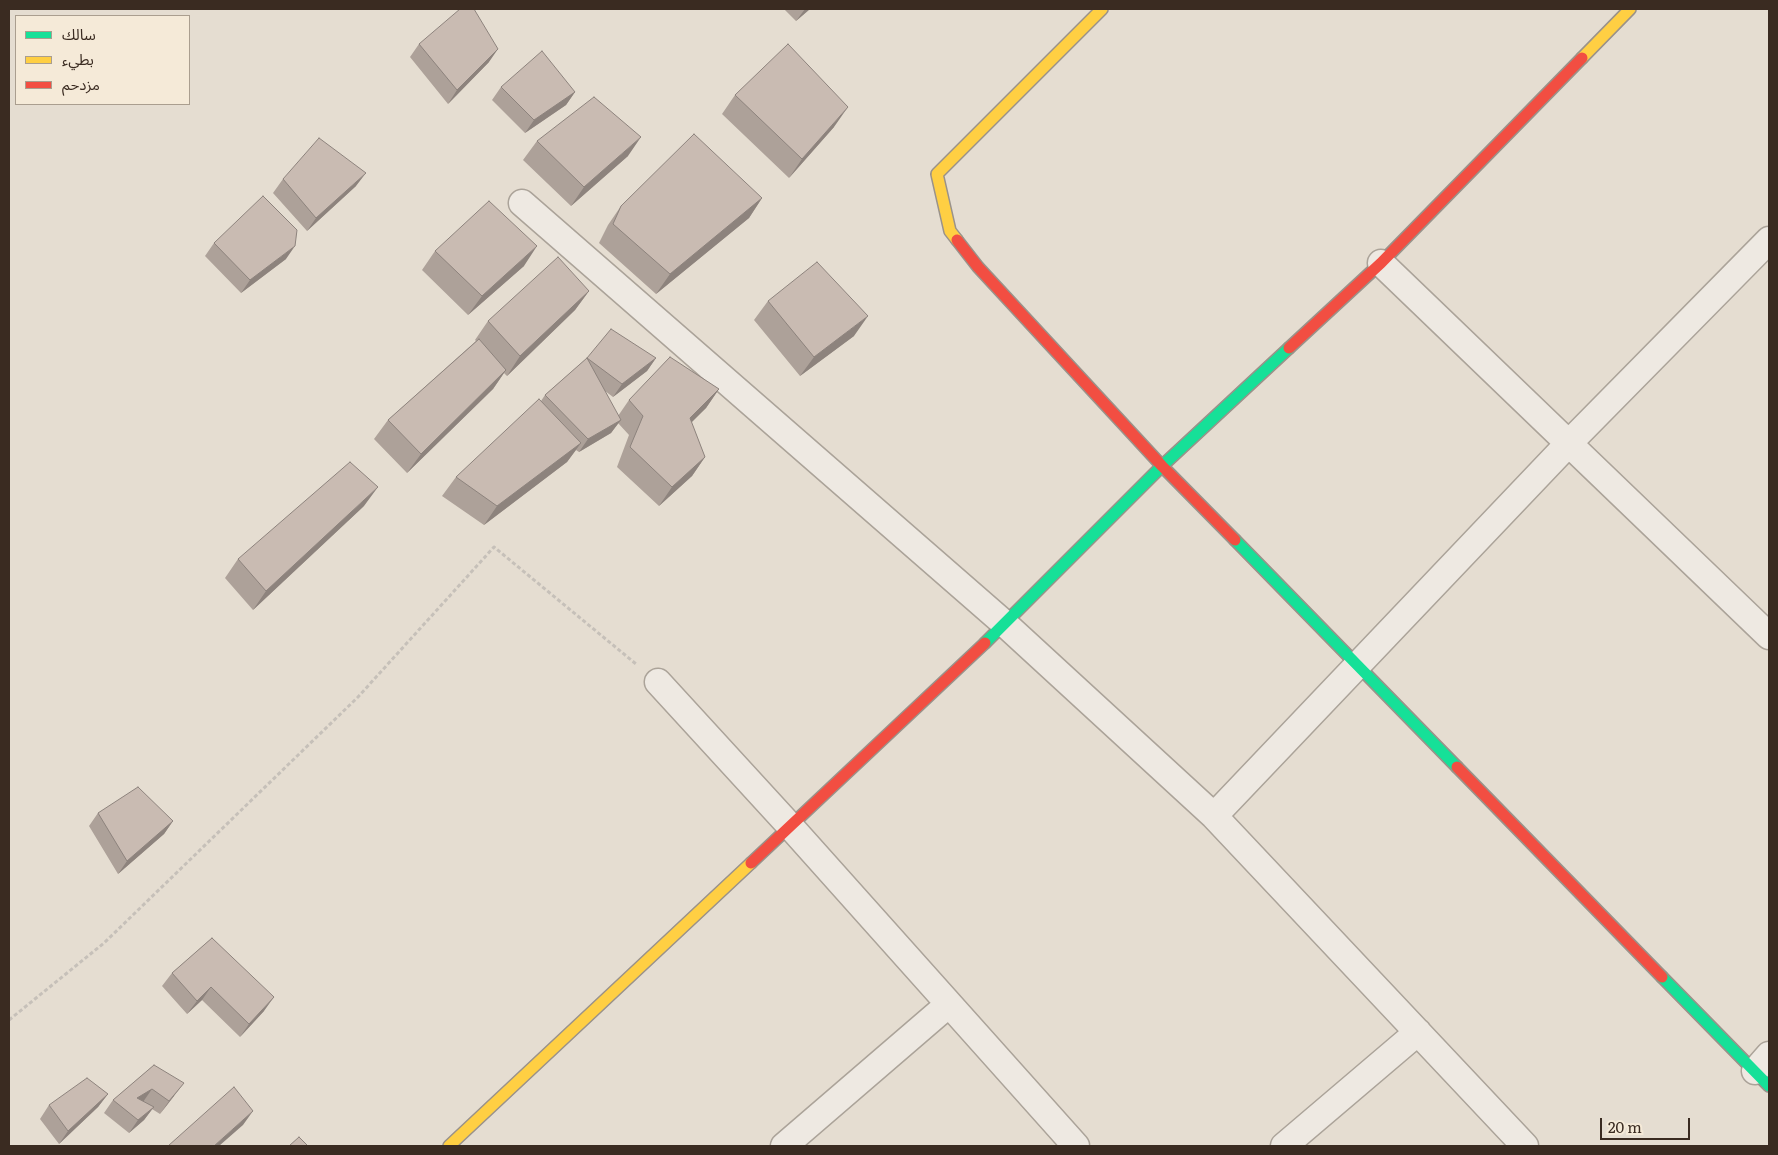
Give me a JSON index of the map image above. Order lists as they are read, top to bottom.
{
  "legend": ["سالك", "بطيء", "مزدحم"],
  "scale_bar": "20 m"
}
